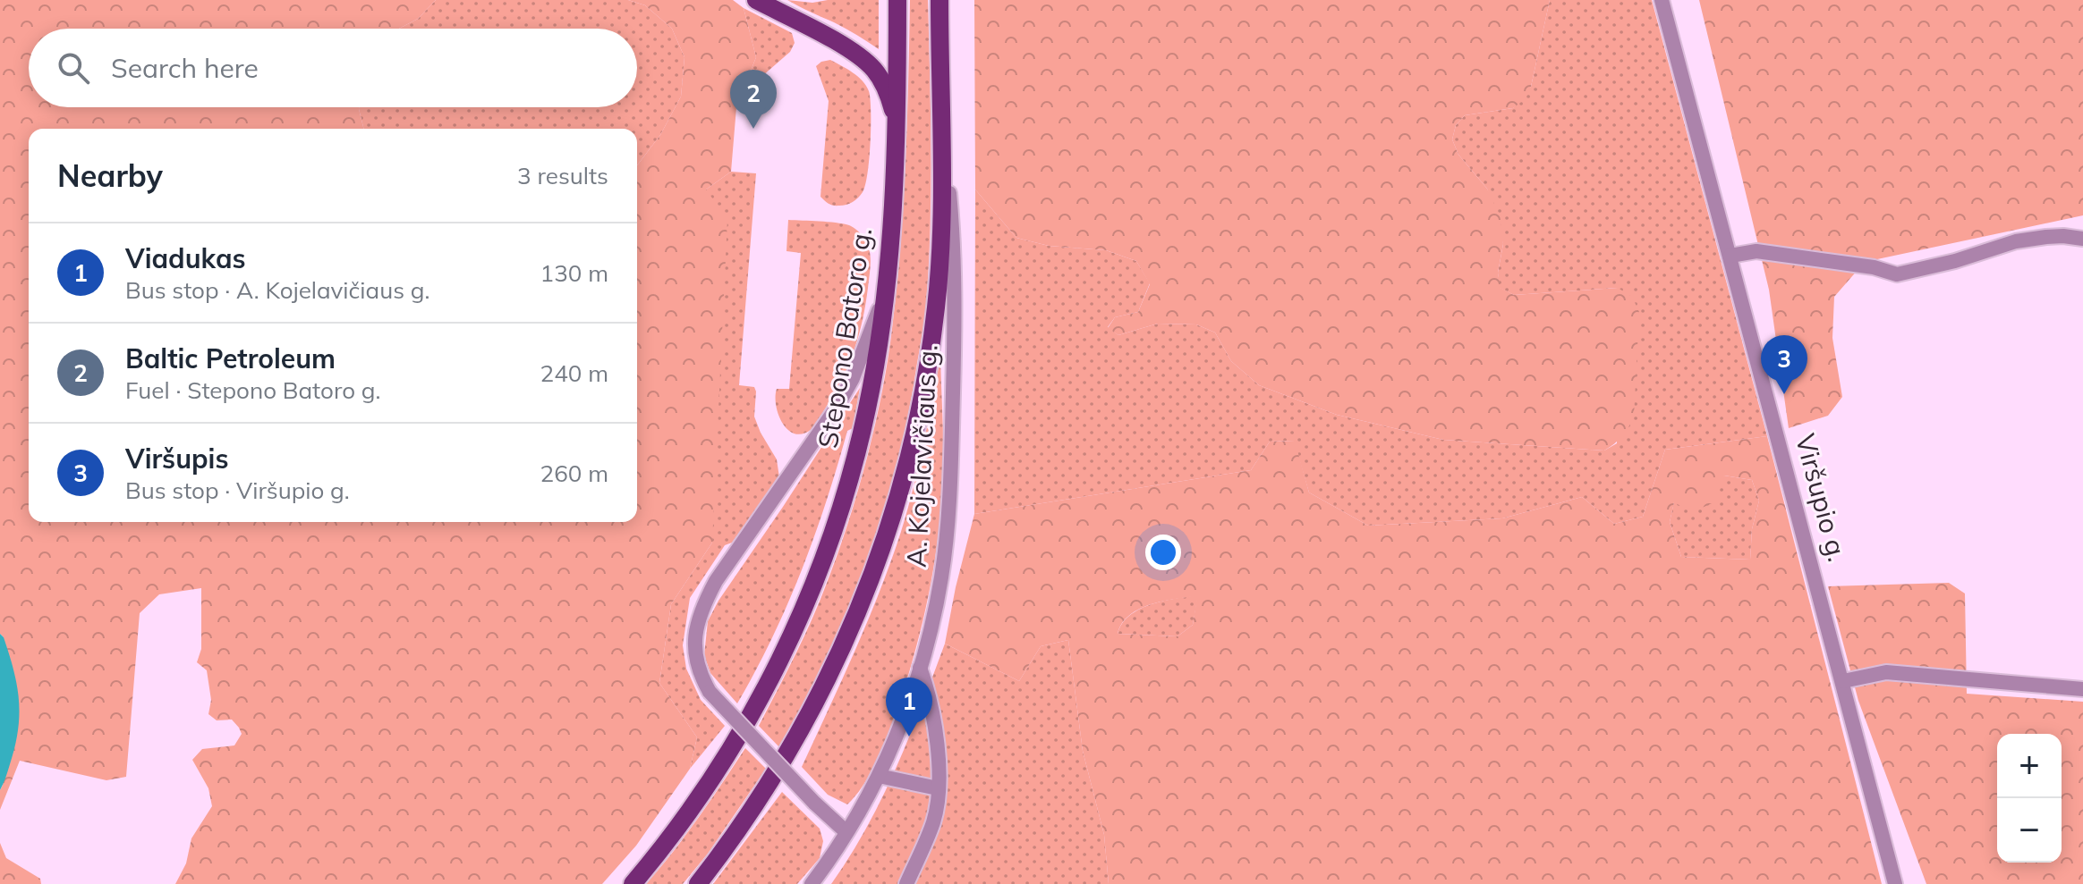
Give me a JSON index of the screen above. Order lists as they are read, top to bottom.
{
  "streets": {
    "main road": ["Stepono Batoro g."],
    "street": ["A. Kojelavičiaus g.", "Viršupio g."]
  },
  "page": {
    "search": "Search here",
    "pins": ["2", "3", "1"],
    "heading": ["Nearby", "3 results"],
    "list": [
      {
        "mark": "1",
        "name": "Viadukas",
        "note": "Bus stop · A. Kojelavičiaus g.",
        "value": "130 m"
      },
      {
        "mark": "2",
        "name": "Baltic Petroleum",
        "note": "Fuel · Stepono Batoro g.",
        "value": "240 m"
      },
      {
        "mark": "3",
        "name": "Viršupis",
        "note": "Bus stop · Viršupio g.",
        "value": "260 m"
      }
    ],
    "map_buttons": ["+", "−"]
  }
}
